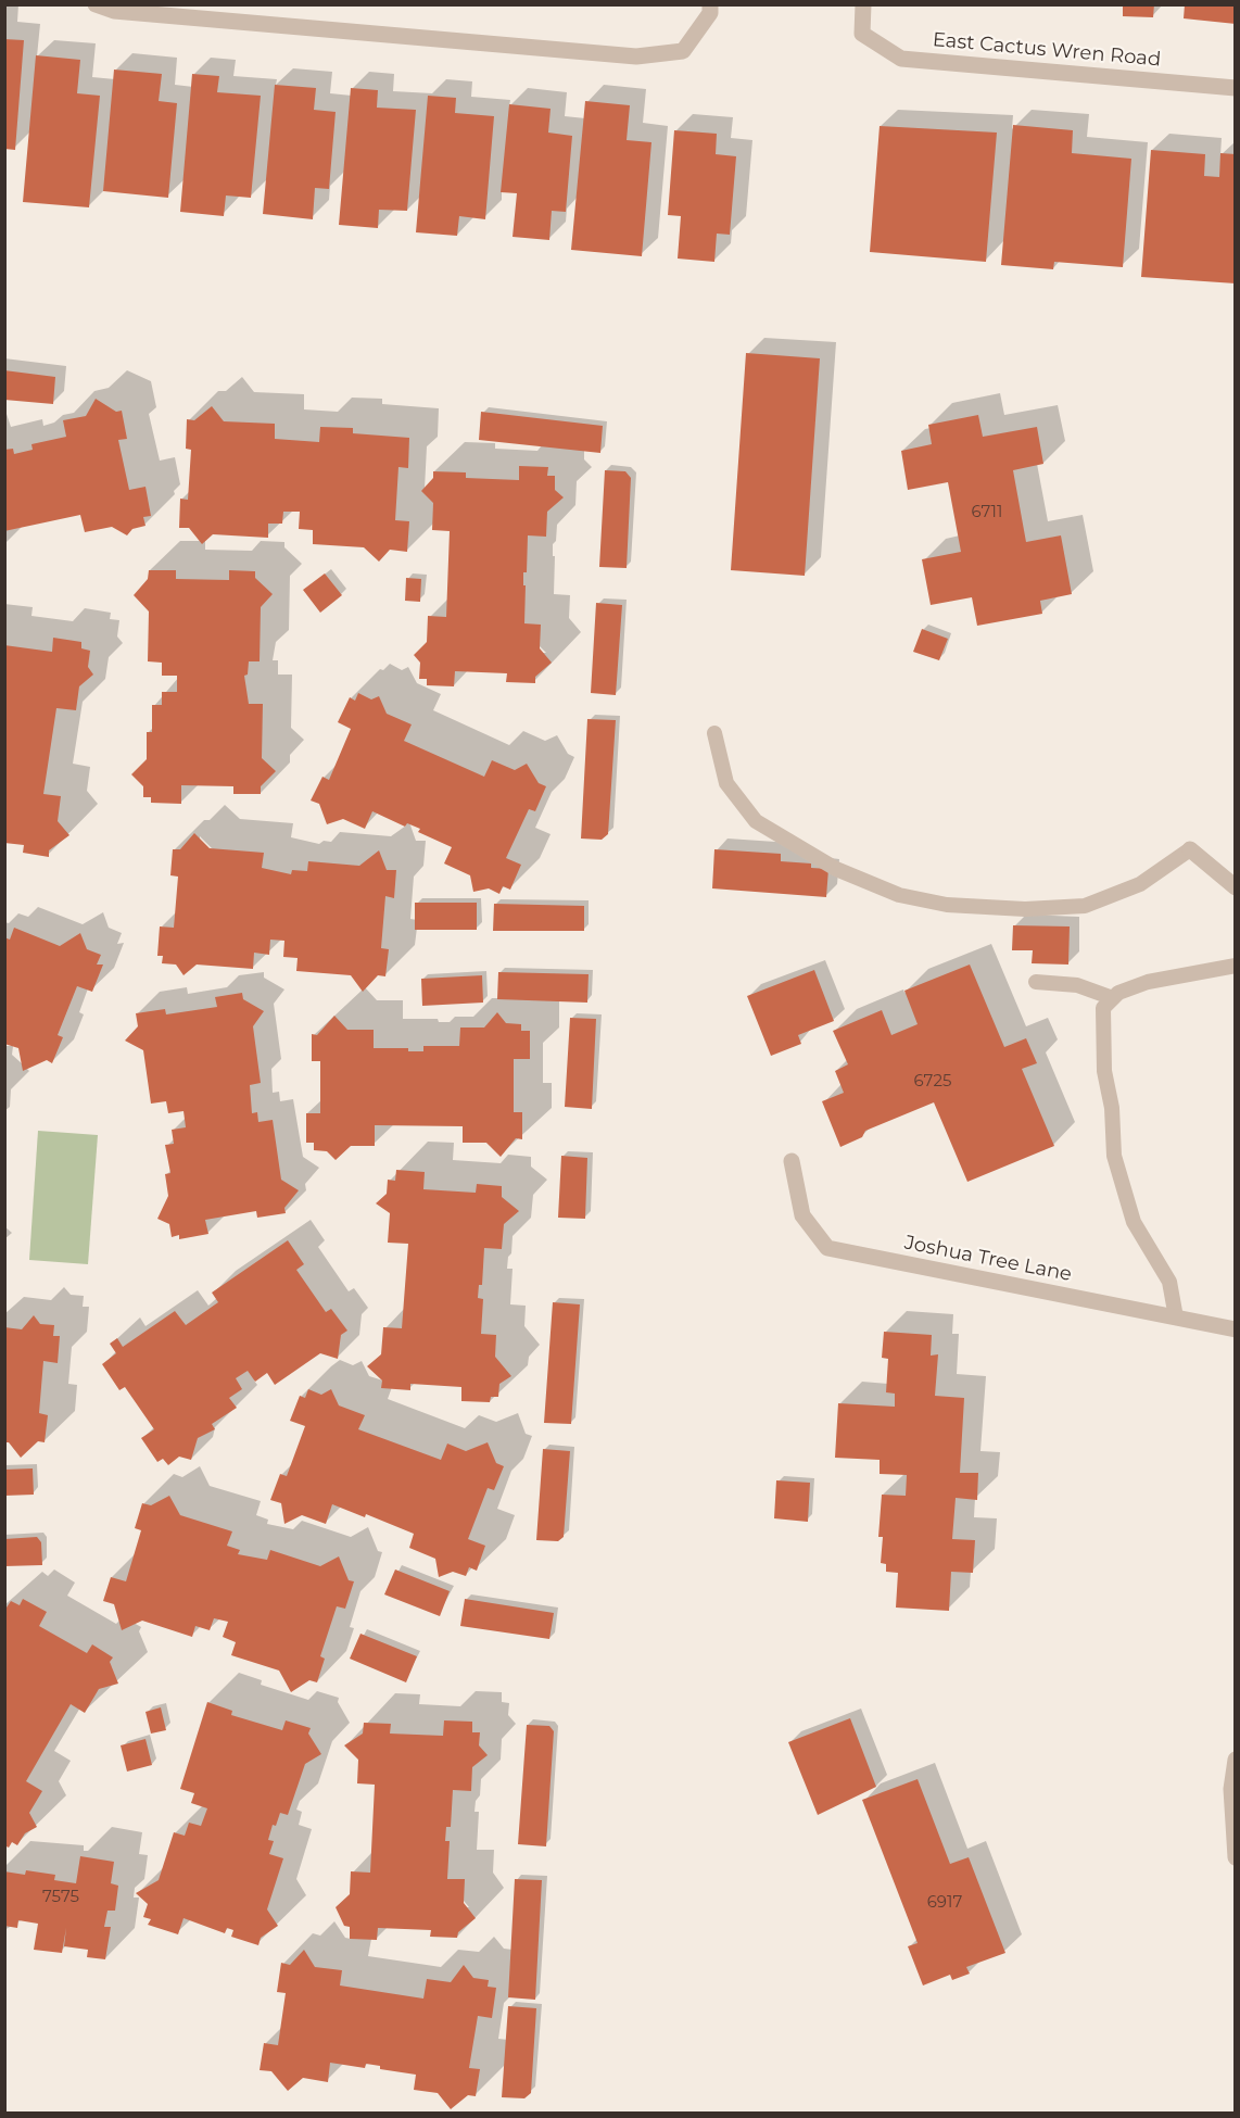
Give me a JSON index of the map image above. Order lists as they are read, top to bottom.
{
  "streets": {
    "street": ["East Cactus Wren Road", "Joshua Tree Lane"]
  },
  "house_numbers": [
    "6711",
    "6725",
    "7575",
    "6917"
  ]
}
